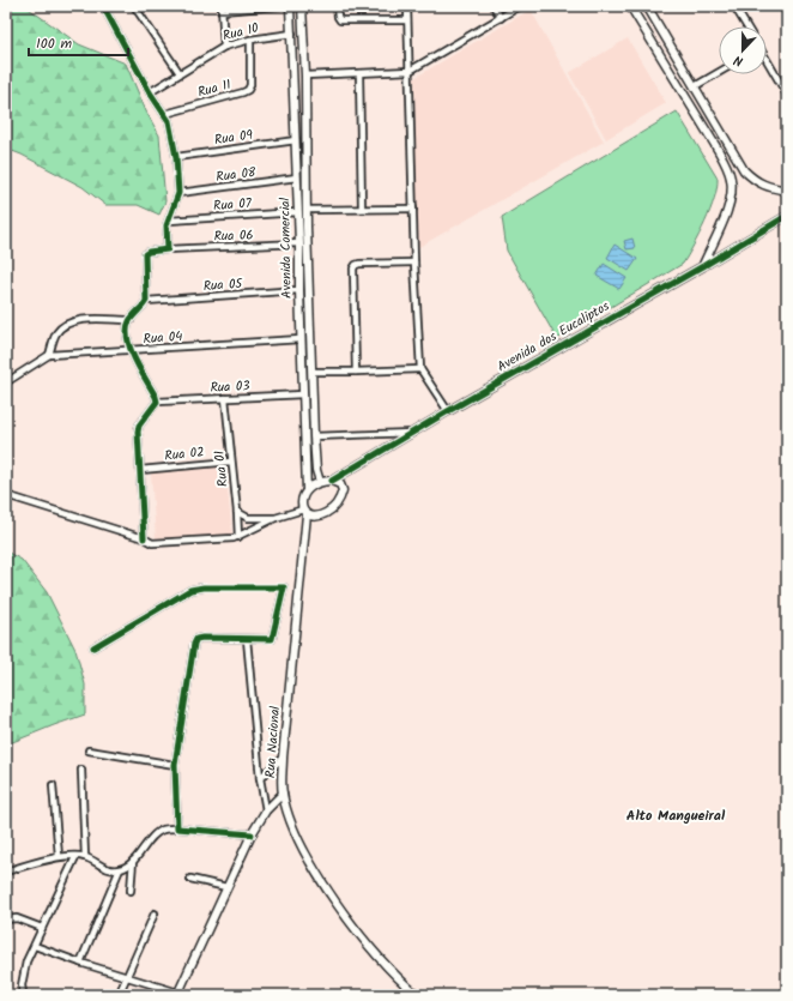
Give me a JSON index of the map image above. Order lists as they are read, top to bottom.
{
  "streets": {
    "street": [
      "Rua 10",
      "Rua 11",
      "Rua 09",
      "Rua 08",
      "Rua 07",
      "Rua 06",
      "Avenida Comercial",
      "Rua 05",
      "Avenida dos Eucaliptos",
      "Rua 04",
      "Rua 03",
      "Rua 02",
      "Rua 01",
      "Rua Nacional"
    ]
  },
  "crossings": [
    ["Rua 10", "Rua 11"],
    ["Rua 10", "Avenida Comercial"],
    ["Rua 09", "Avenida Comercial"],
    ["Rua 08", "Avenida Comercial"],
    ["Rua 07", "Avenida Comercial"],
    ["Rua 06", "Avenida Comercial"],
    ["Rua 06", "Rua 05"],
    ["Avenida Comercial", "Rua 05"],
    ["Avenida Comercial", "Avenida dos Eucaliptos"],
    ["Avenida Comercial", "Rua 04"],
    ["Avenida Comercial", "Rua 03"],
    ["Avenida Comercial", "Rua Nacional"],
    ["Avenida dos Eucaliptos", "Rua Nacional"],
    ["Rua 03", "Rua 01"],
    ["Rua 02", "Rua 01"]
  ],
  "districts": ["Alto Mangueiral"],
  "scale_bar": "100 m",
  "north": "bottom"
}
